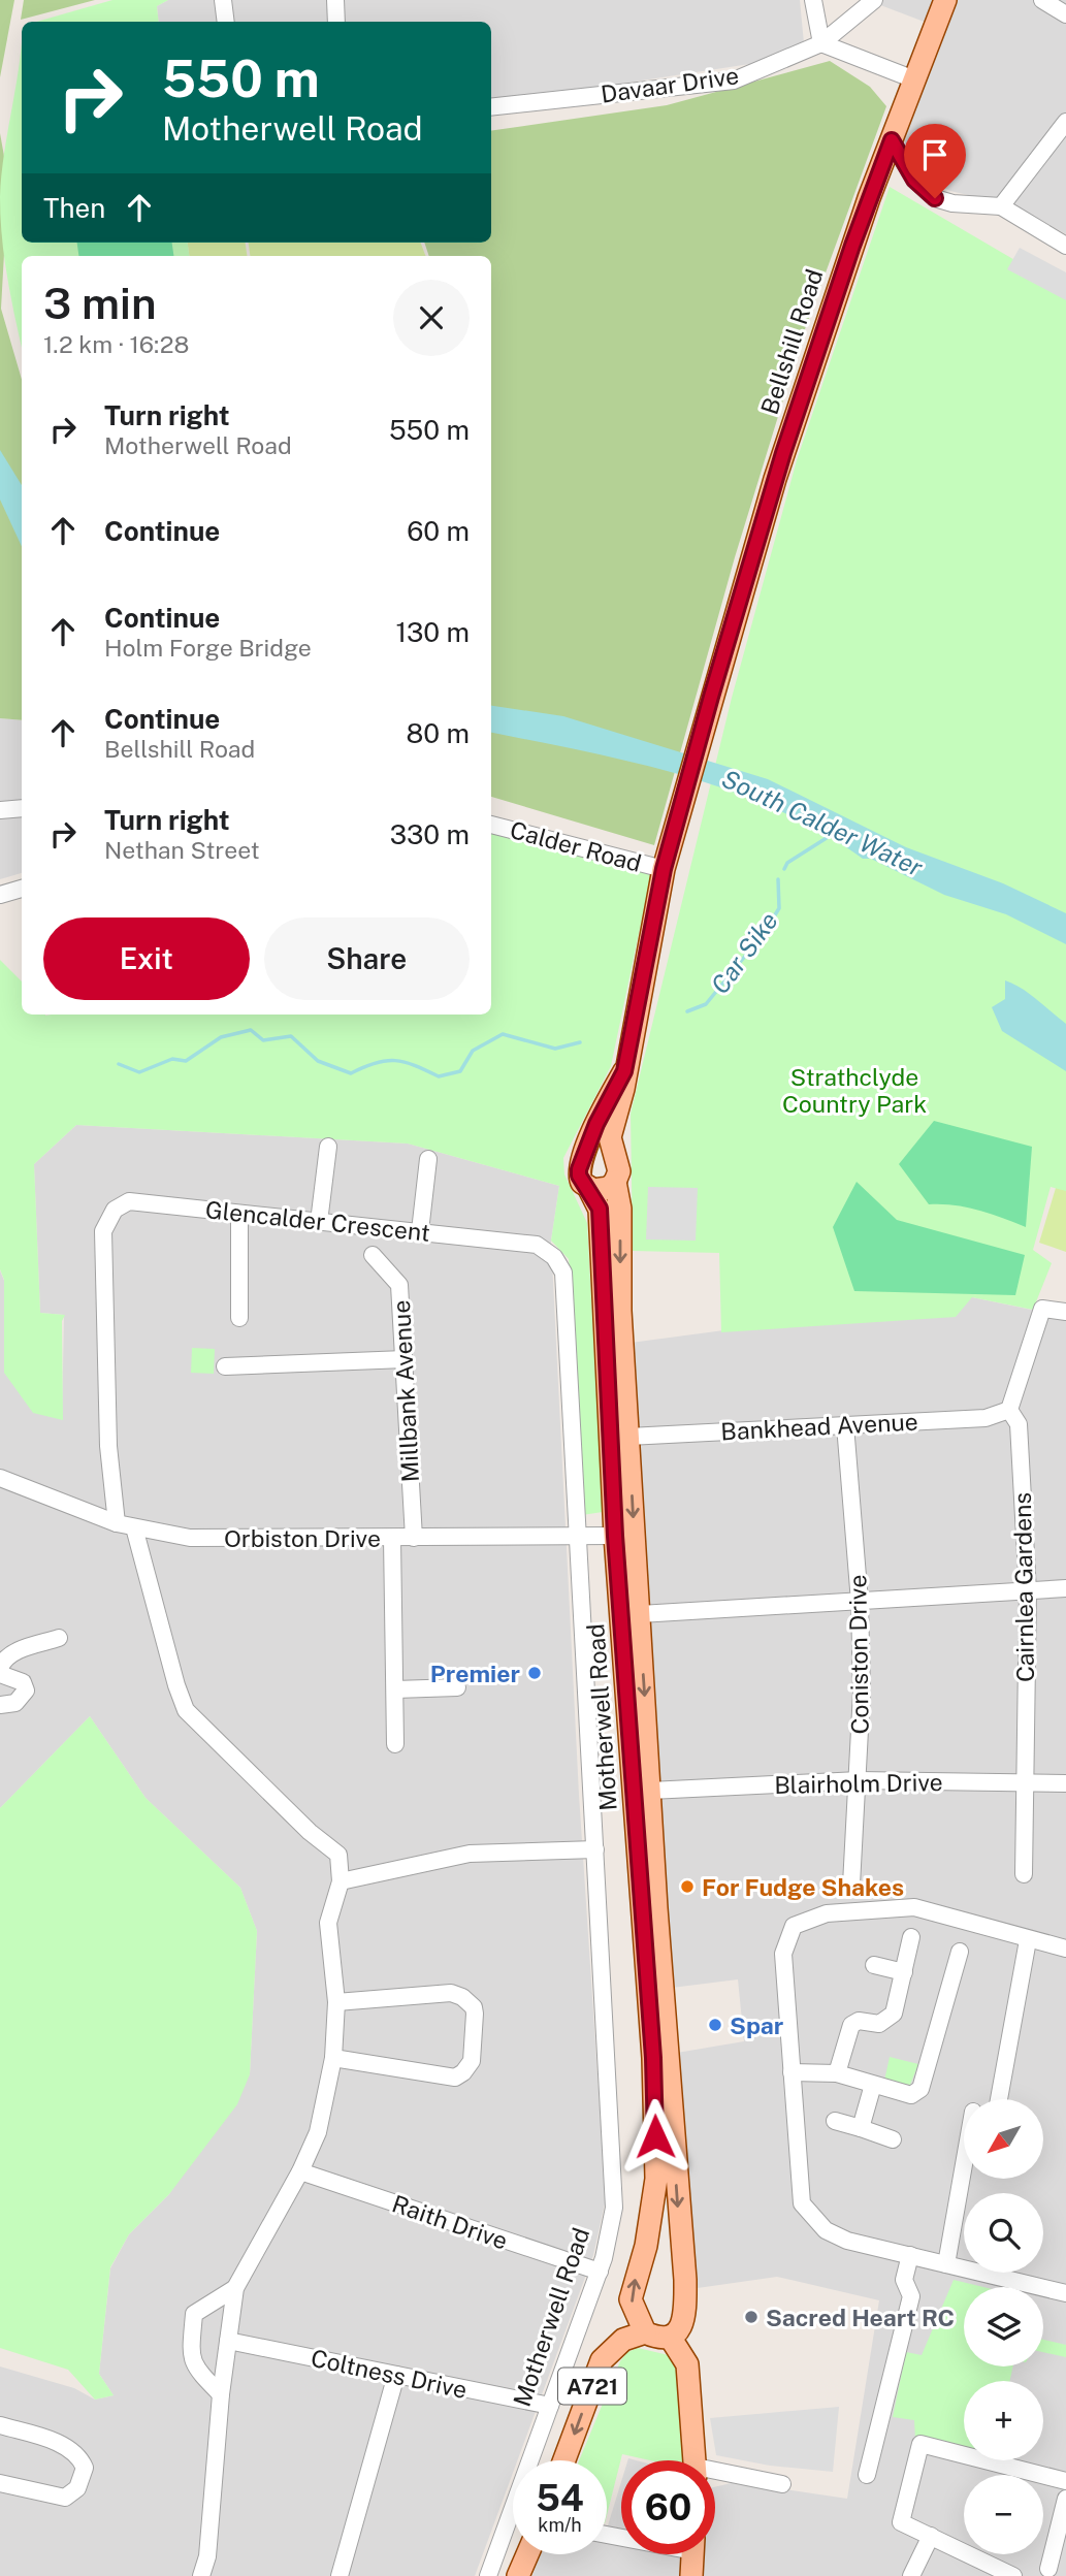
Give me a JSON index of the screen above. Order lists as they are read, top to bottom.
{
  "streets": {
    "main road": ["Bellshill Road", "Motherwell Road", "A721"],
    "street": [
      "Davaar Drive",
      "Calder Road",
      "Glencalder Crescent",
      "Millbank Avenue",
      "Bankhead Avenue",
      "Orbiston Drive",
      "Cairnlea Gardens",
      "Coniston Drive",
      "Blairholm Drive",
      "Raith Drive",
      "Coltness Drive"
    ]
  },
  "crossings": [
    ["Bellshill Road", "Calder Road"],
    ["Glencalder Crescent", "Orbiston Drive"],
    ["Glencalder Crescent", "Motherwell Road"],
    ["Millbank Avenue", "Orbiston Drive"],
    ["Bankhead Avenue", "Cairnlea Gardens"],
    ["Bankhead Avenue", "Coniston Drive"],
    ["Bankhead Avenue", "Motherwell Road"],
    ["Orbiston Drive", "Motherwell Road"],
    ["Cairnlea Gardens", "Blairholm Drive"],
    ["Coniston Drive", "Blairholm Drive"],
    ["Motherwell Road", "Blairholm Drive"],
    ["Motherwell Road", "Raith Drive"],
    ["Motherwell Road", "Coltness Drive"],
    ["Motherwell Road", "A721"]
  ],
  "water": ["South Calder Water", "Car Sike"],
  "parks": ["Strathclyde Country Park"],
  "places": [
    "Premier",
    "For Fudge Shakes",
    "Spar",
    "Sacred Heart RC"
  ],
  "north": "bottom left",
  "page": {
    "turn": ["550 m", "Motherwell Road"],
    "then": "Then",
    "heading": ["3 min", "1.2 km · 16:28"],
    "list": [
      {
        "name": "Turn right",
        "note": "Motherwell Road",
        "value": "550 m"
      },
      {
        "name": "Continue",
        "value": "60 m"
      },
      {
        "name": "Continue",
        "note": "Holm Forge Bridge",
        "value": "130 m"
      },
      {
        "name": "Continue",
        "note": "Bellshill Road",
        "value": "80 m"
      },
      {
        "name": "Turn right",
        "note": "Nethan Street",
        "value": "330 m"
      }
    ],
    "buttons": ["Exit", "Share"],
    "map_buttons": ["+", "−"],
    "speed": "54 km/h",
    "limit": "60"
  }
}
